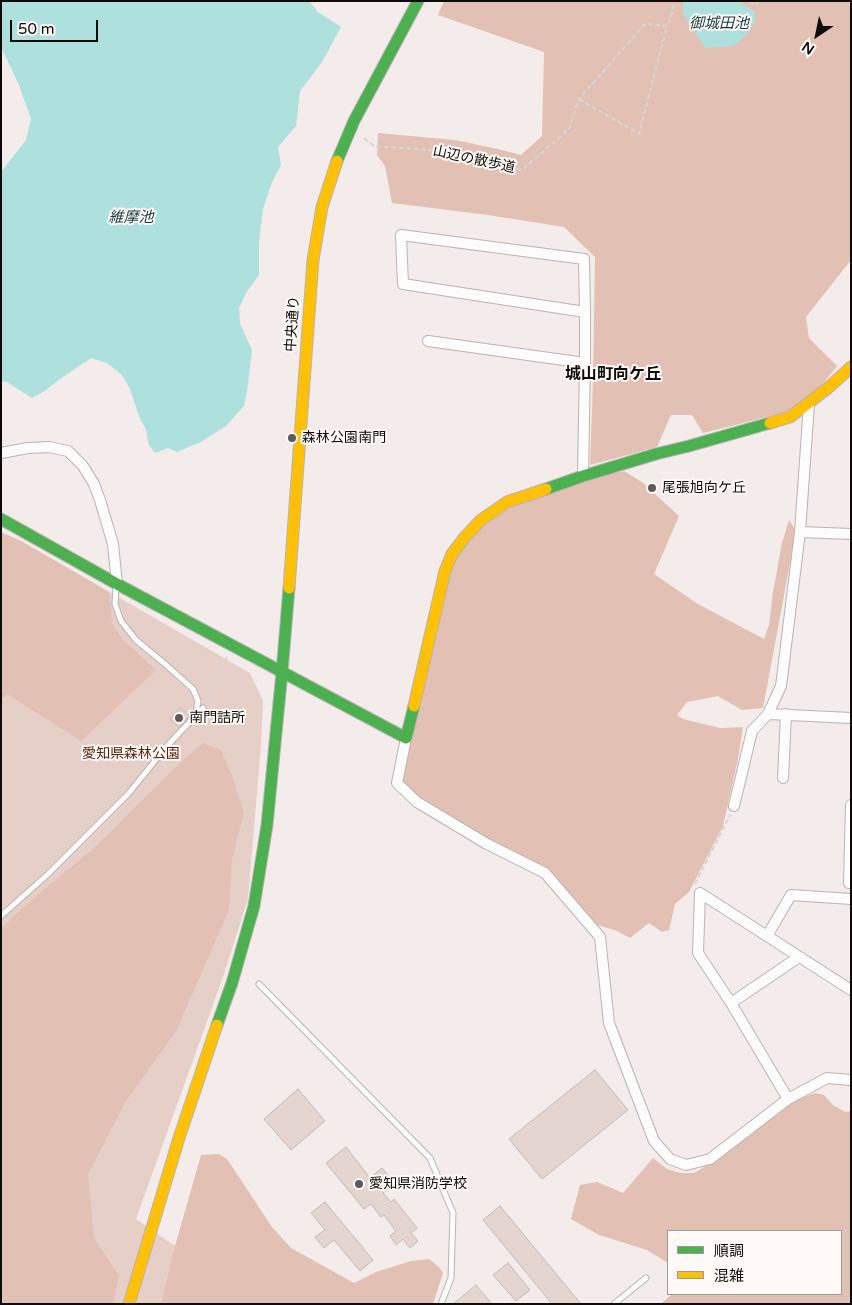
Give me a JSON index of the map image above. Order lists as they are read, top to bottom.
{
  "streets": {
    "street": ["中央通り"],
    "path": ["山辺の散歩道"]
  },
  "districts": ["城山町向ケ丘"],
  "water": ["御城田池", "維摩池"],
  "parks": ["愛知県森林公園"],
  "places": [
    "森林公園南門",
    "尾張旭向ケ丘",
    "南門詰所",
    "愛知県消防学校"
  ],
  "legend": ["順調", "混雑"],
  "scale_bar": "50 m",
  "north": "bottom left"
}
